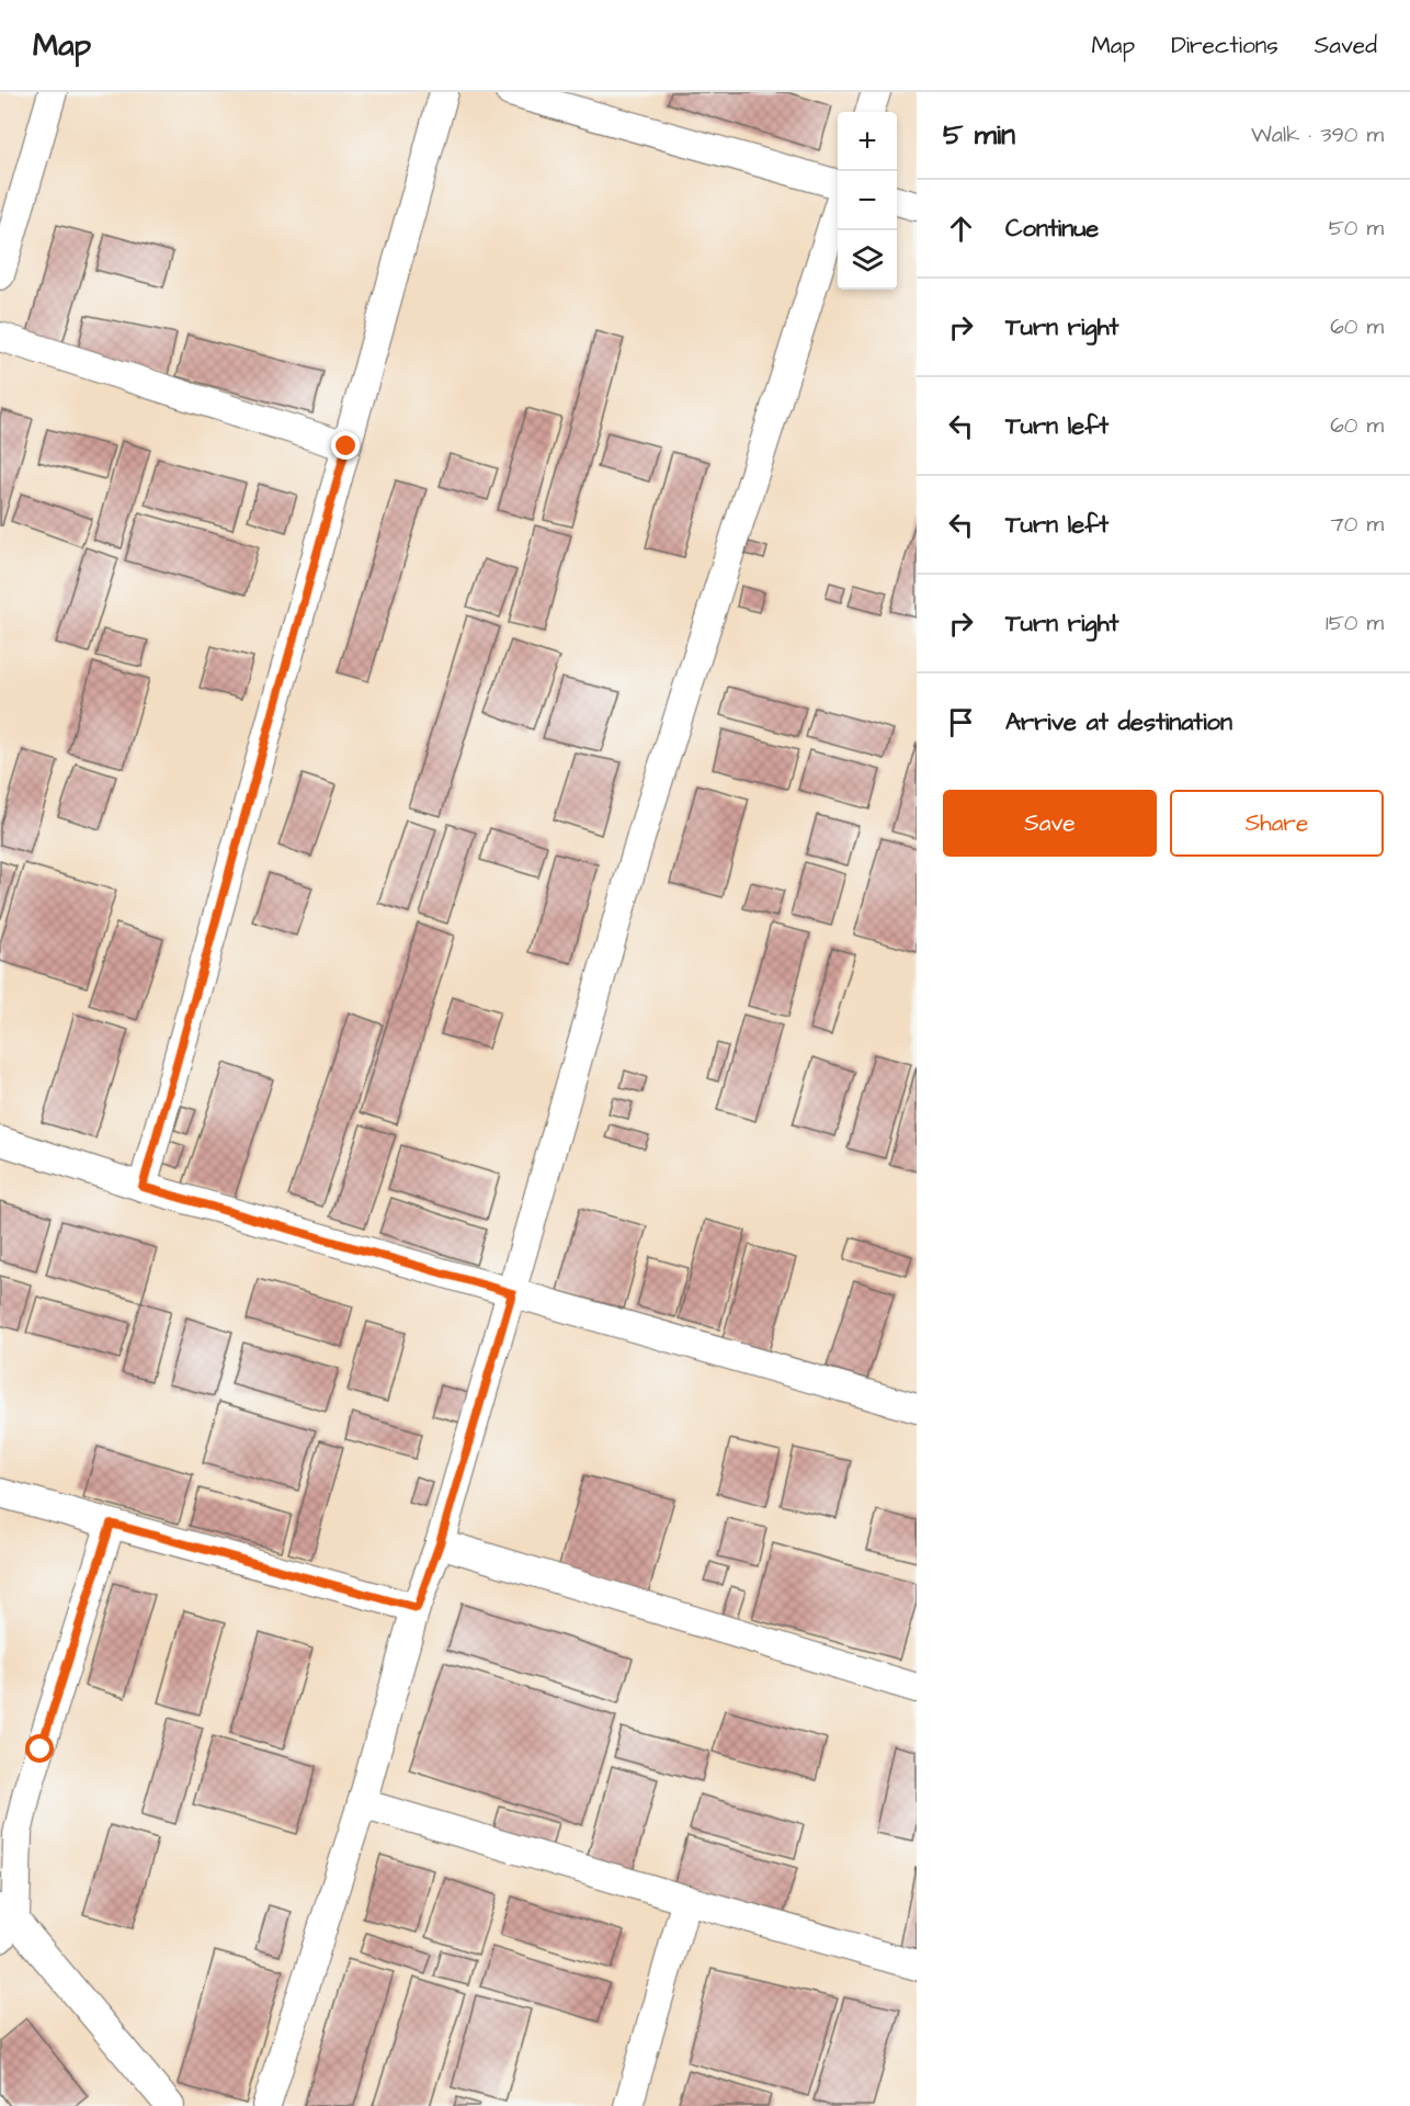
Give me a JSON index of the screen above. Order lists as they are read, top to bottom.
{
  "page": {
    "header": "Map",
    "nav": ["Map", "Directions", "Saved"],
    "heading": ["5 min", "Walk · 390 m"],
    "map_buttons": ["+", "−"],
    "list": [
      ["Continue", "50 m"],
      ["Turn right", "60 m"],
      ["Turn left", "60 m"],
      ["Turn left", "70 m"],
      ["Turn right", "150 m"],
      "Arrive at destination"
    ],
    "buttons": ["Save", "Share"]
  }
}
